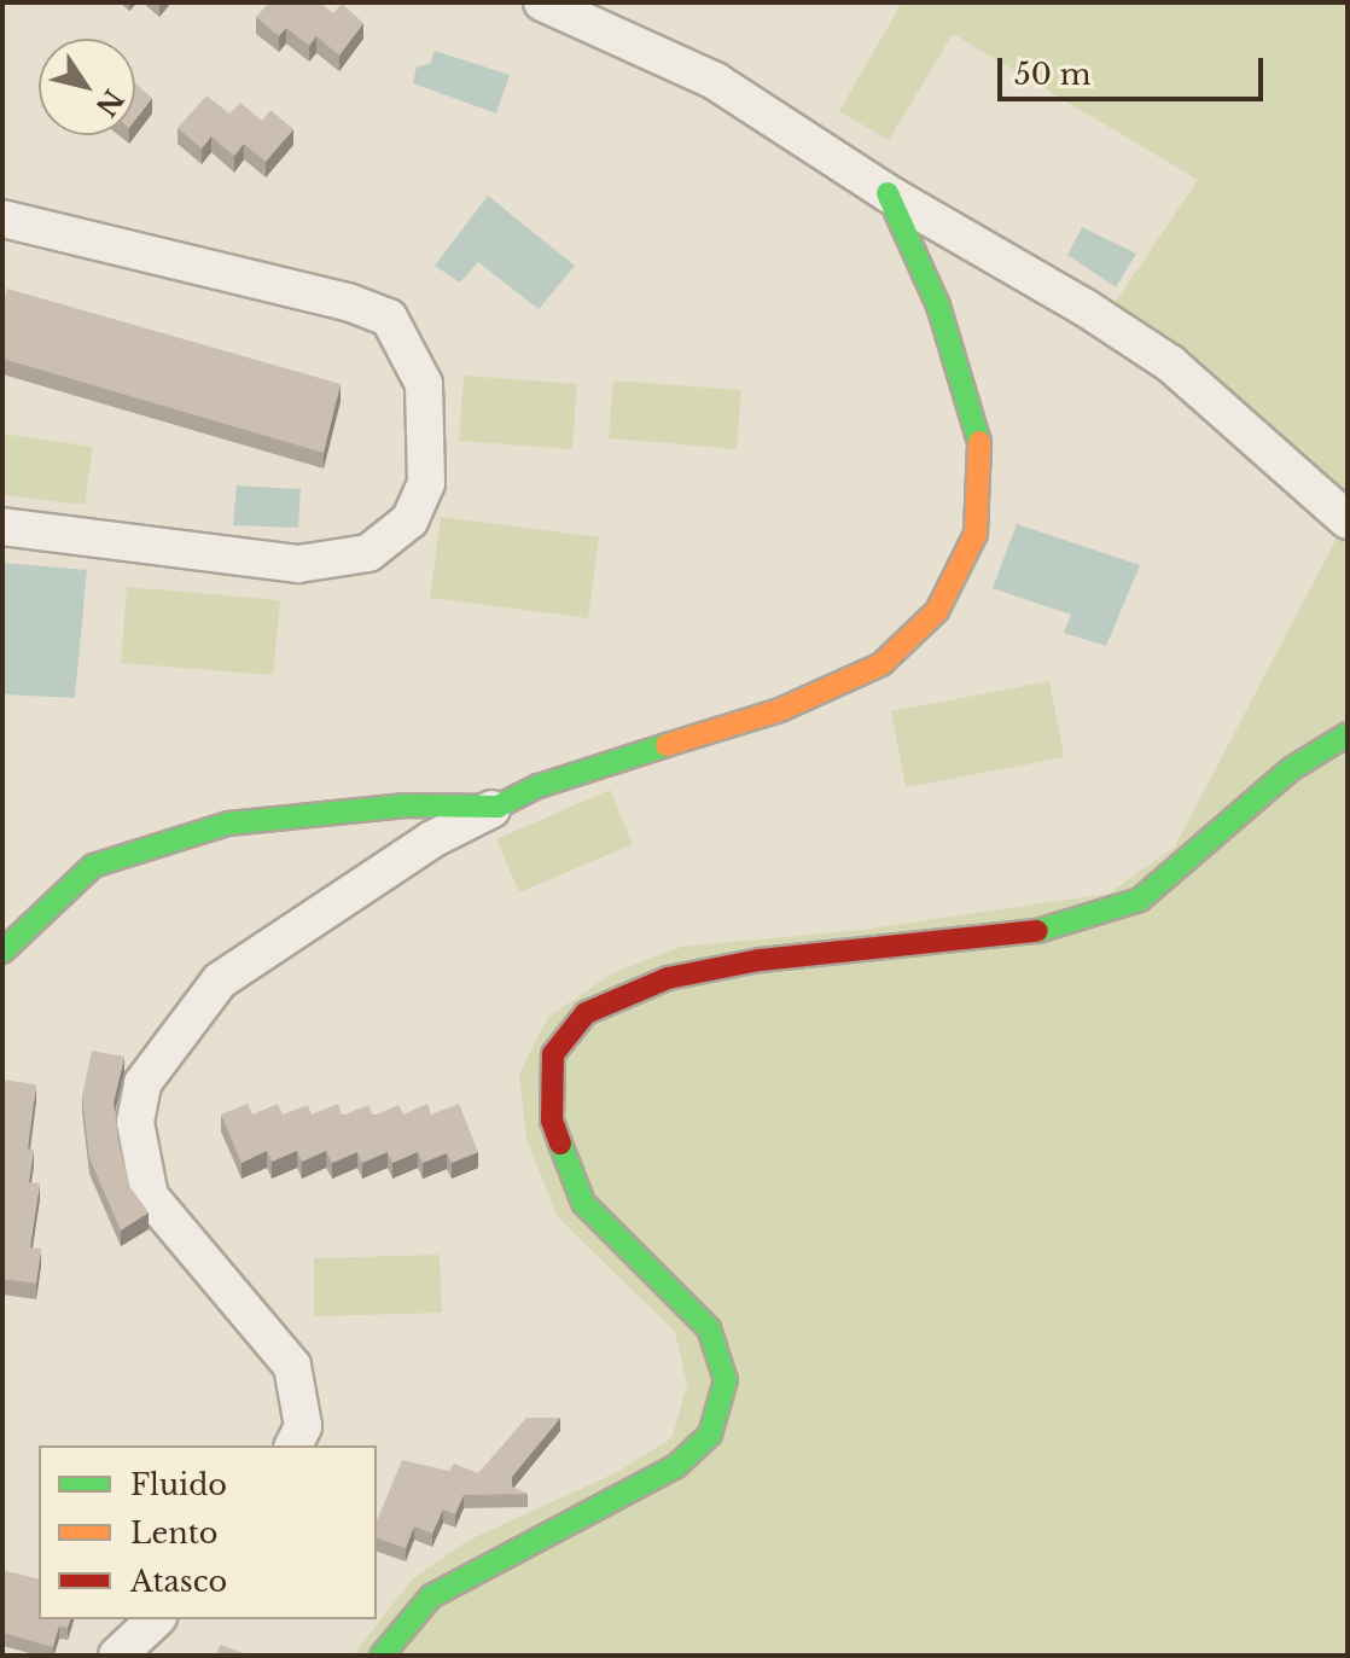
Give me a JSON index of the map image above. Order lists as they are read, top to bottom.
{
  "legend": ["Fluido", "Lento", "Atasco"],
  "scale_bar": "50 m",
  "north": "bottom right"
}
